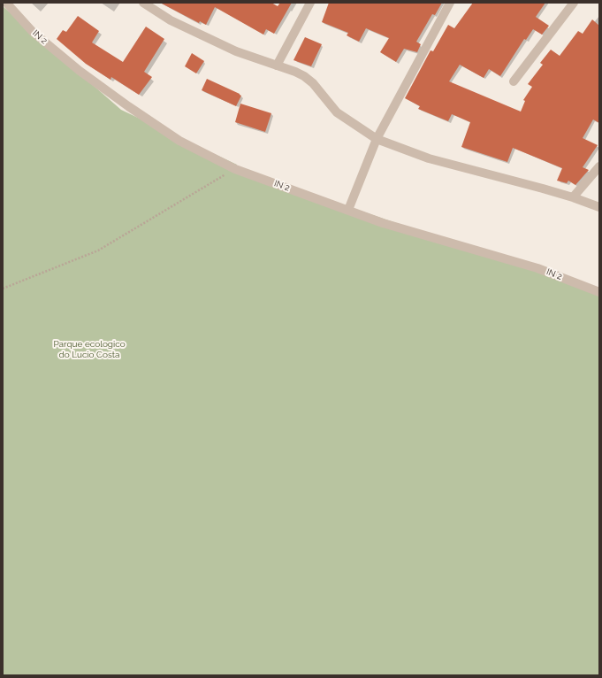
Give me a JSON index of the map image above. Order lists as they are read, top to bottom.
{
  "streets": {
    "street": ["IN 2"]
  },
  "parks": ["Parque ecologico do Lucio Costa"]
}
